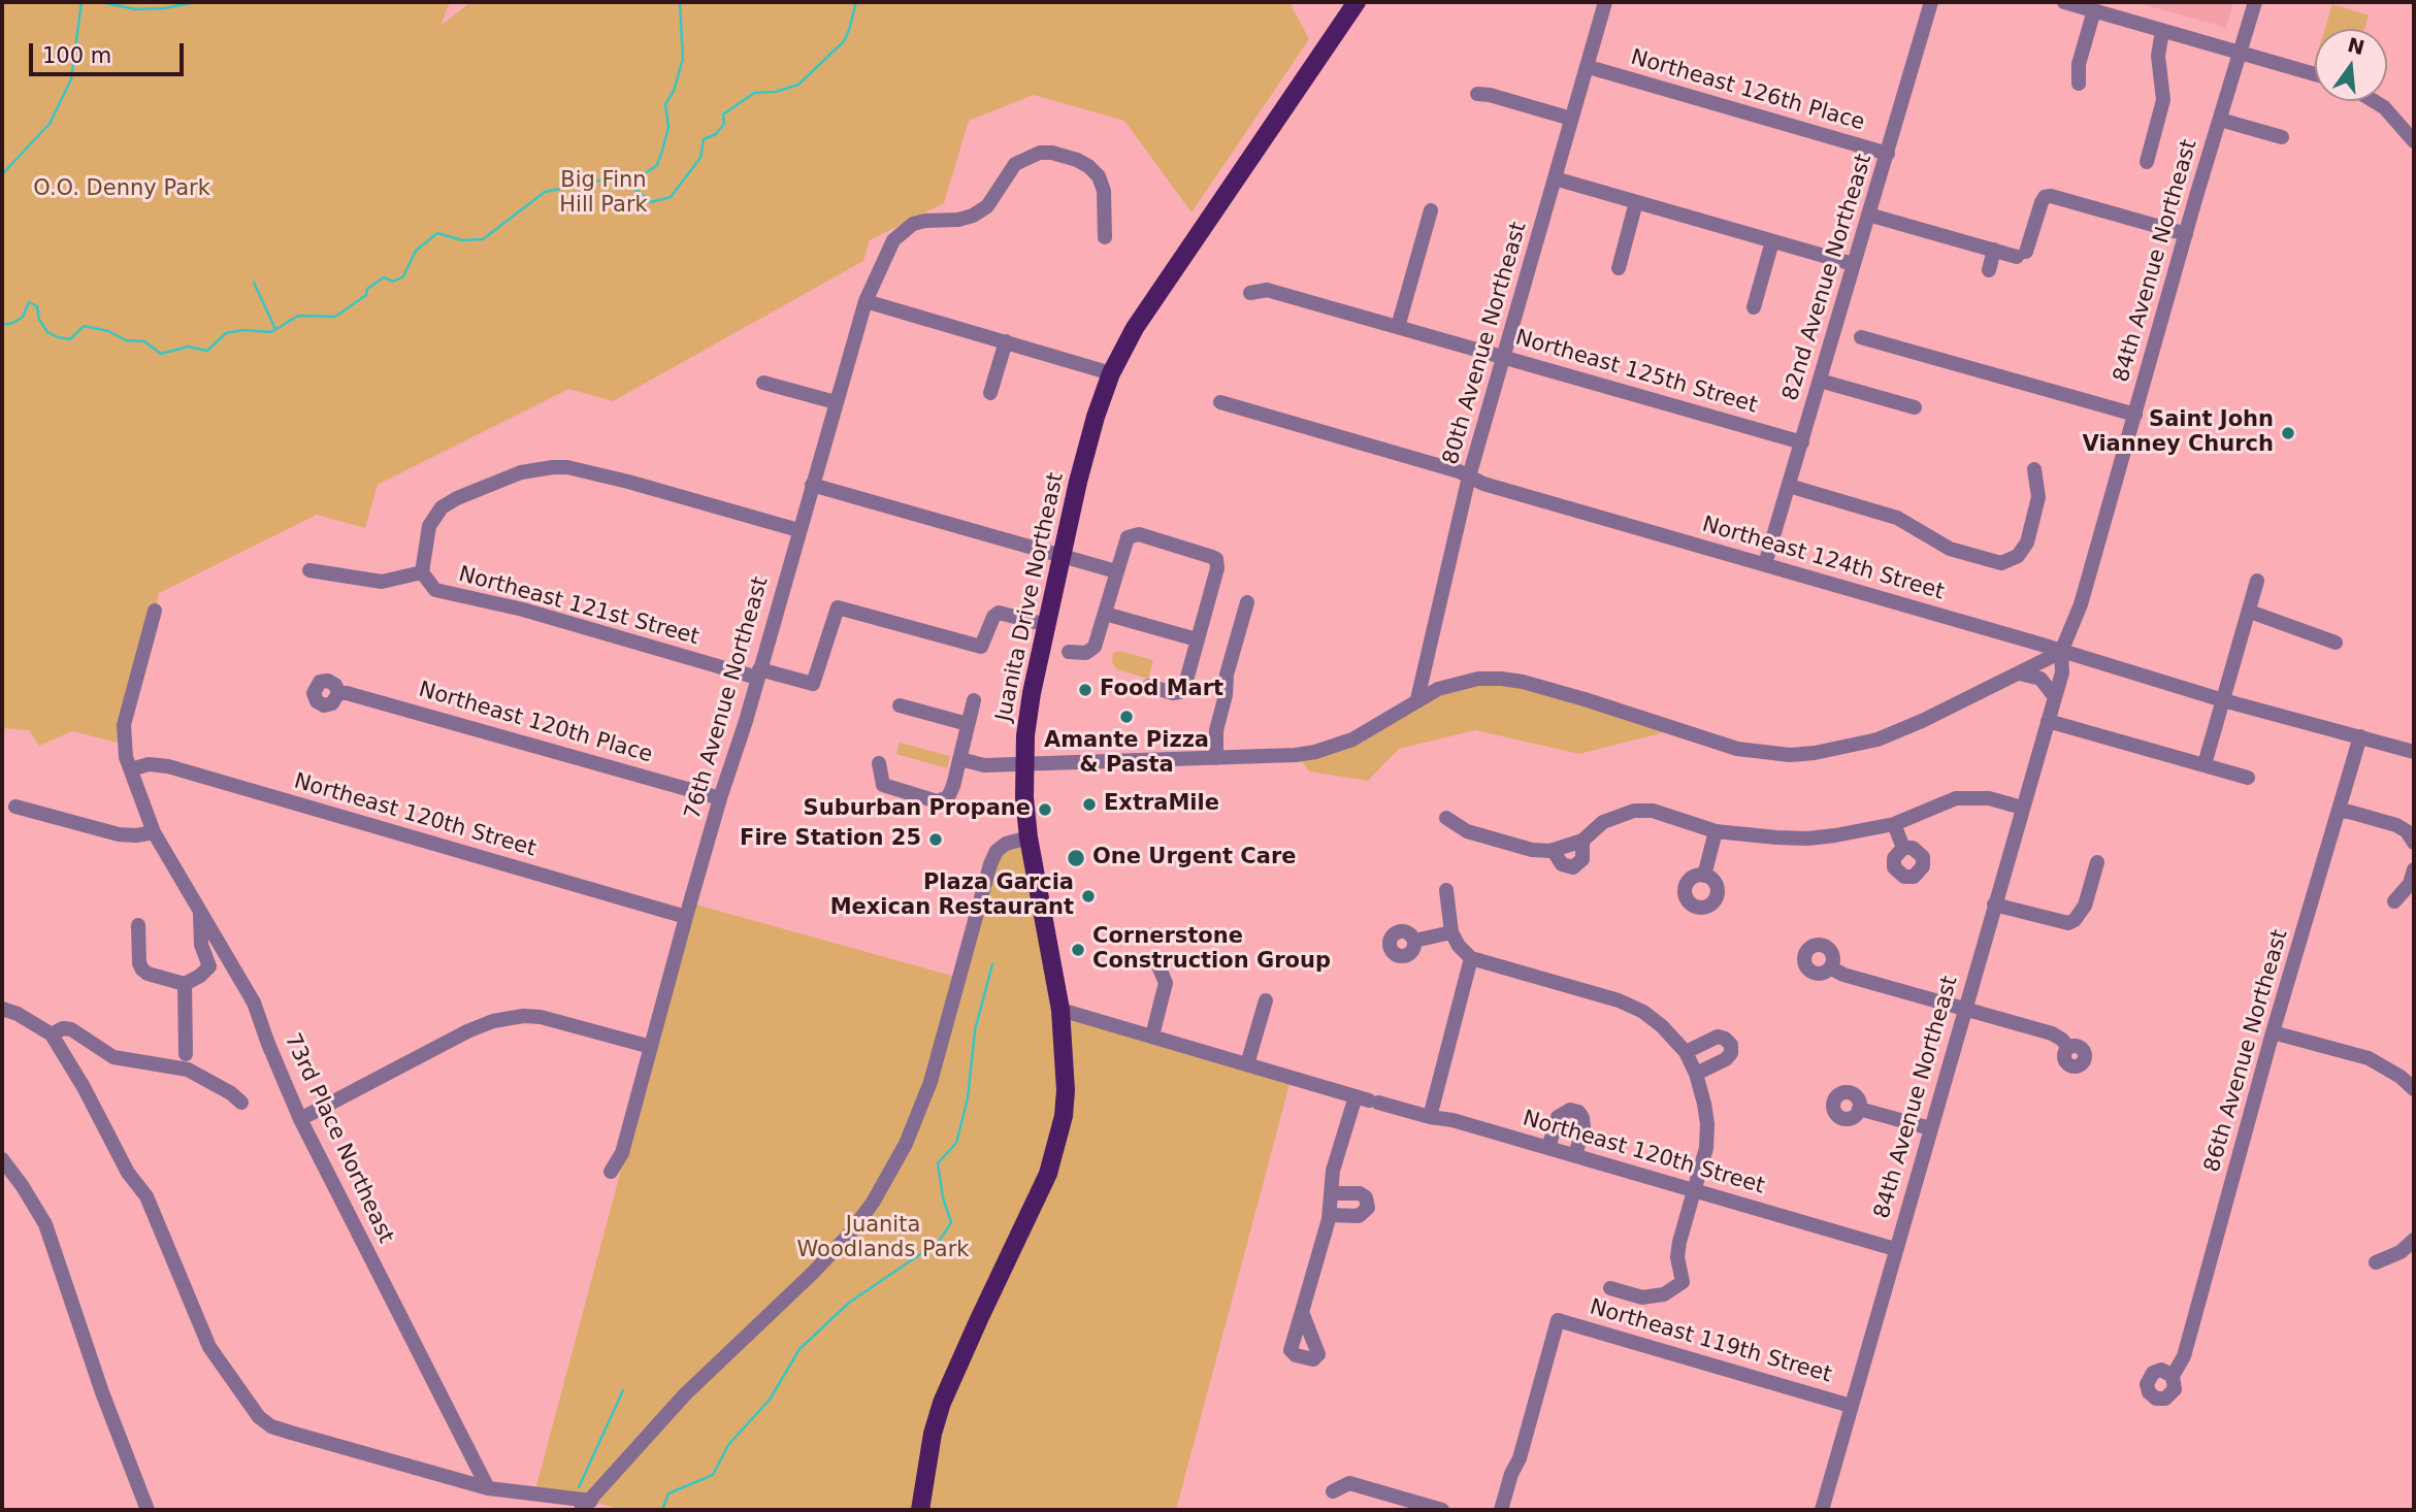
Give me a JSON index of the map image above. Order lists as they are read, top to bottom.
{
  "streets": {
    "main road": ["Juanita Drive Northeast"],
    "street": [
      "Northeast 126th Place",
      "84th Avenue Northeast",
      "82nd Avenue Northeast",
      "80th Avenue Northeast",
      "Northeast 125th Street",
      "Northeast 124th Street",
      "Northeast 121st Street",
      "76th Avenue Northeast",
      "Northeast 120th Place",
      "Northeast 120th Street",
      "86th Avenue Northeast",
      "73rd Place Northeast",
      "Northeast 119th Street"
    ]
  },
  "crossings": [
    ["Northeast 126th Place", "82nd Avenue Northeast"],
    ["84th Avenue Northeast", "Northeast 124th Street"],
    ["84th Avenue Northeast", "Northeast 120th Street"],
    ["84th Avenue Northeast", "Northeast 119th Street"],
    ["82nd Avenue Northeast", "Northeast 125th Street"],
    ["82nd Avenue Northeast", "Northeast 124th Street"],
    ["80th Avenue Northeast", "Northeast 125th Street"],
    ["80th Avenue Northeast", "Northeast 124th Street"],
    ["Northeast 124th Street", "86th Avenue Northeast"],
    ["Juanita Drive Northeast", "Northeast 121st Street"],
    ["Juanita Drive Northeast", "Northeast 120th Street"],
    ["Northeast 121st Street", "76th Avenue Northeast"],
    ["76th Avenue Northeast", "Northeast 120th Place"],
    ["76th Avenue Northeast", "Northeast 120th Street"],
    ["Northeast 120th Street", "73rd Place Northeast"]
  ],
  "parks": ["Big Finn Hill Park", "O.O. Denny Park", "Juanita Woodlands Park"],
  "places": [
    "Saint John Vianney Church",
    "Food Mart",
    "Amante Pizza & Pasta",
    "ExtraMile",
    "Suburban Propane",
    "Fire Station 25",
    "One Urgent Care",
    "Plaza Garcia Mexican Restaurant",
    "Cornerstone Construction Group"
  ],
  "scale_bar": "100 m",
  "north": "top"
}
